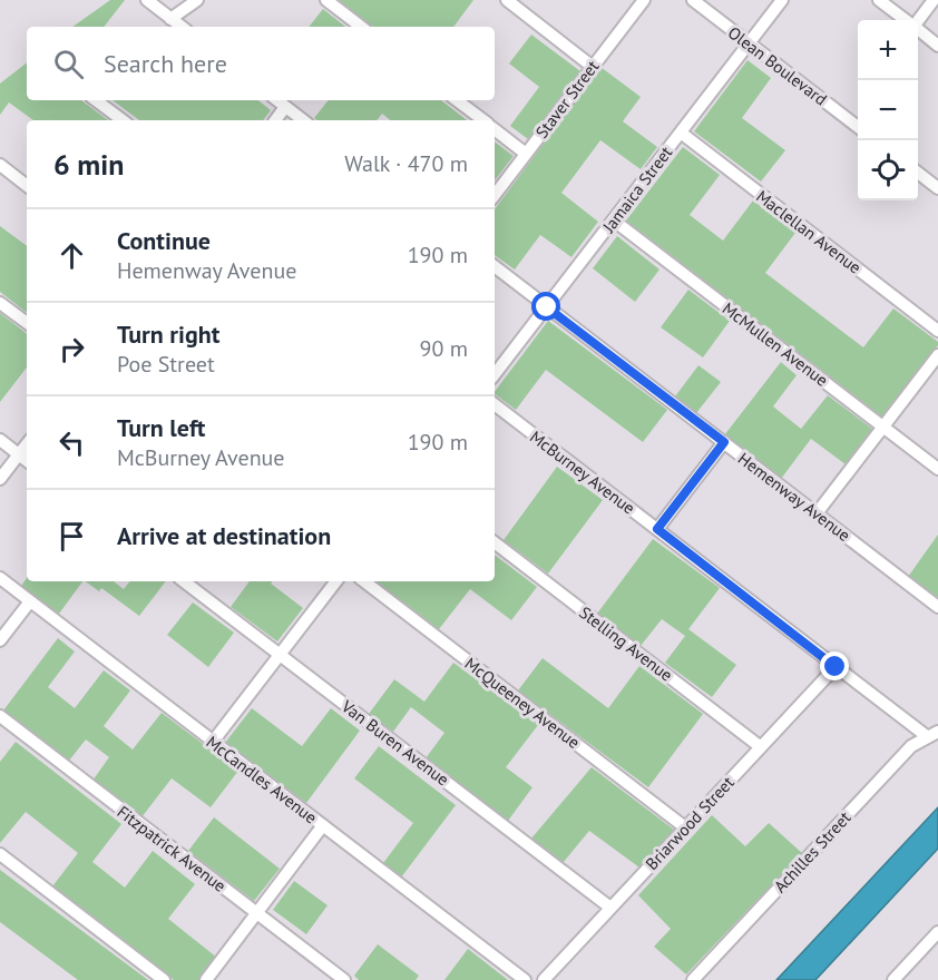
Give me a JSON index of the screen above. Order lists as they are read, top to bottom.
{
  "streets": {
    "street": [
      "Olean Boulevard",
      "Staver Street",
      "Jamaica Street",
      "Maclellan Avenue",
      "McMullen Avenue",
      "McBurney Avenue",
      "Hemenway Avenue",
      "Stelling Avenue",
      "McQueeney Avenue",
      "Van Buren Avenue",
      "McCandles Avenue",
      "Briarwood Street",
      "Fitzpatrick Avenue",
      "Achilles Street"
    ]
  },
  "crossings": [
    ["Olean Boulevard", "Jamaica Street"],
    ["Jamaica Street", "Maclellan Avenue"],
    ["Jamaica Street", "McMullen Avenue"],
    ["Jamaica Street", "Hemenway Avenue"],
    ["McBurney Avenue", "Briarwood Street"],
    ["McBurney Avenue", "Achilles Street"],
    ["Stelling Avenue", "Briarwood Street"],
    ["McQueeney Avenue", "Briarwood Street"],
    ["Van Buren Avenue", "Briarwood Street"]
  ],
  "page": {
    "map_buttons": ["+", "−"],
    "search": "Search here",
    "heading": ["6 min", "Walk · 470 m"],
    "list": [
      ["Continue", "Hemenway Avenue", "190 m"],
      ["Turn right", "Poe Street", "90 m"],
      ["Turn left", "McBurney Avenue", "190 m"],
      "Arrive at destination"
    ]
  }
}
